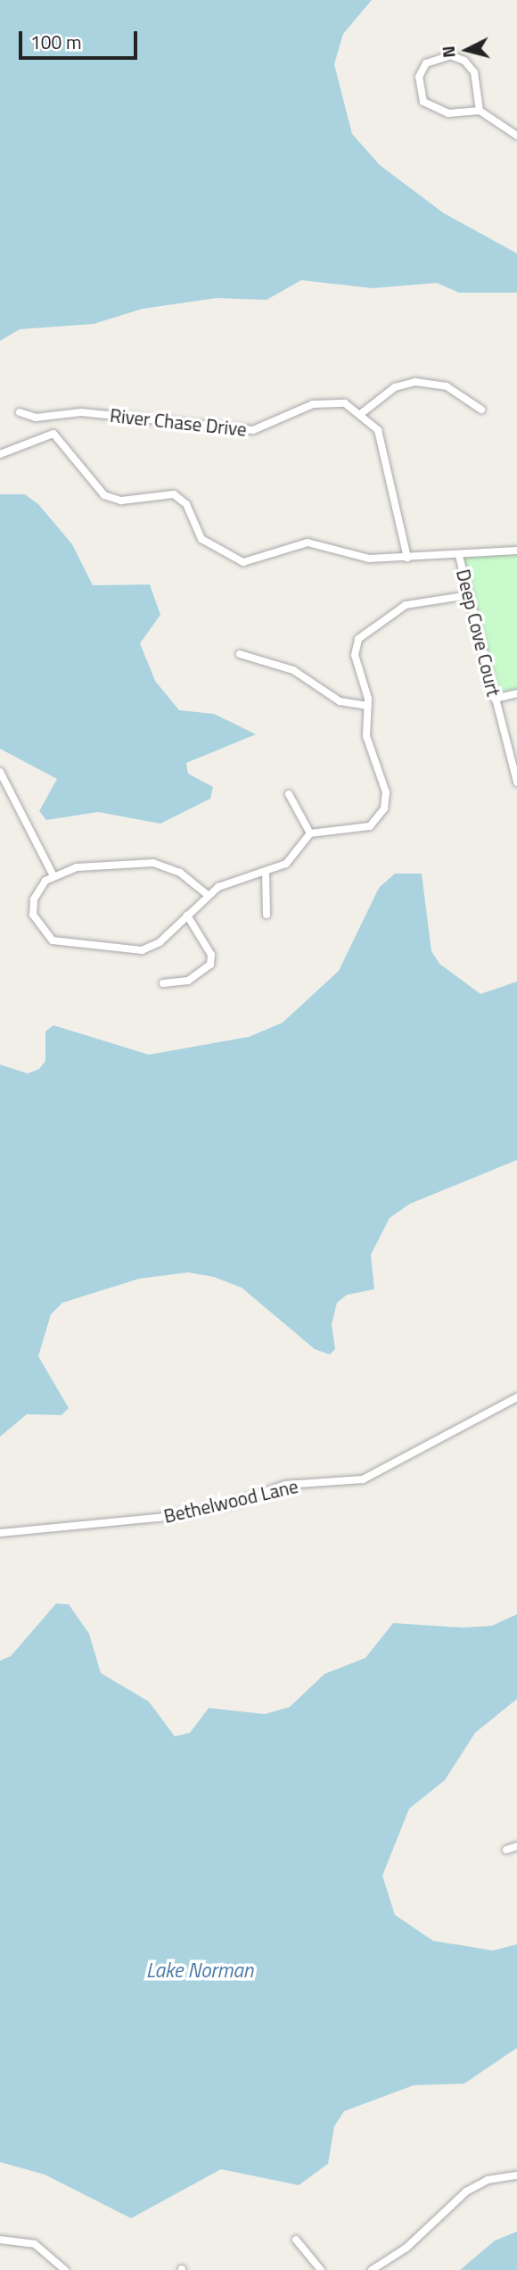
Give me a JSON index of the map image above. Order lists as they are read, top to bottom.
{
  "streets": {
    "street": ["River Chase Drive", "Deep Cove Court", "Bethelwood Lane"]
  },
  "water": ["Lake Norman"],
  "scale_bar": "100 m",
  "north": "left"
}
